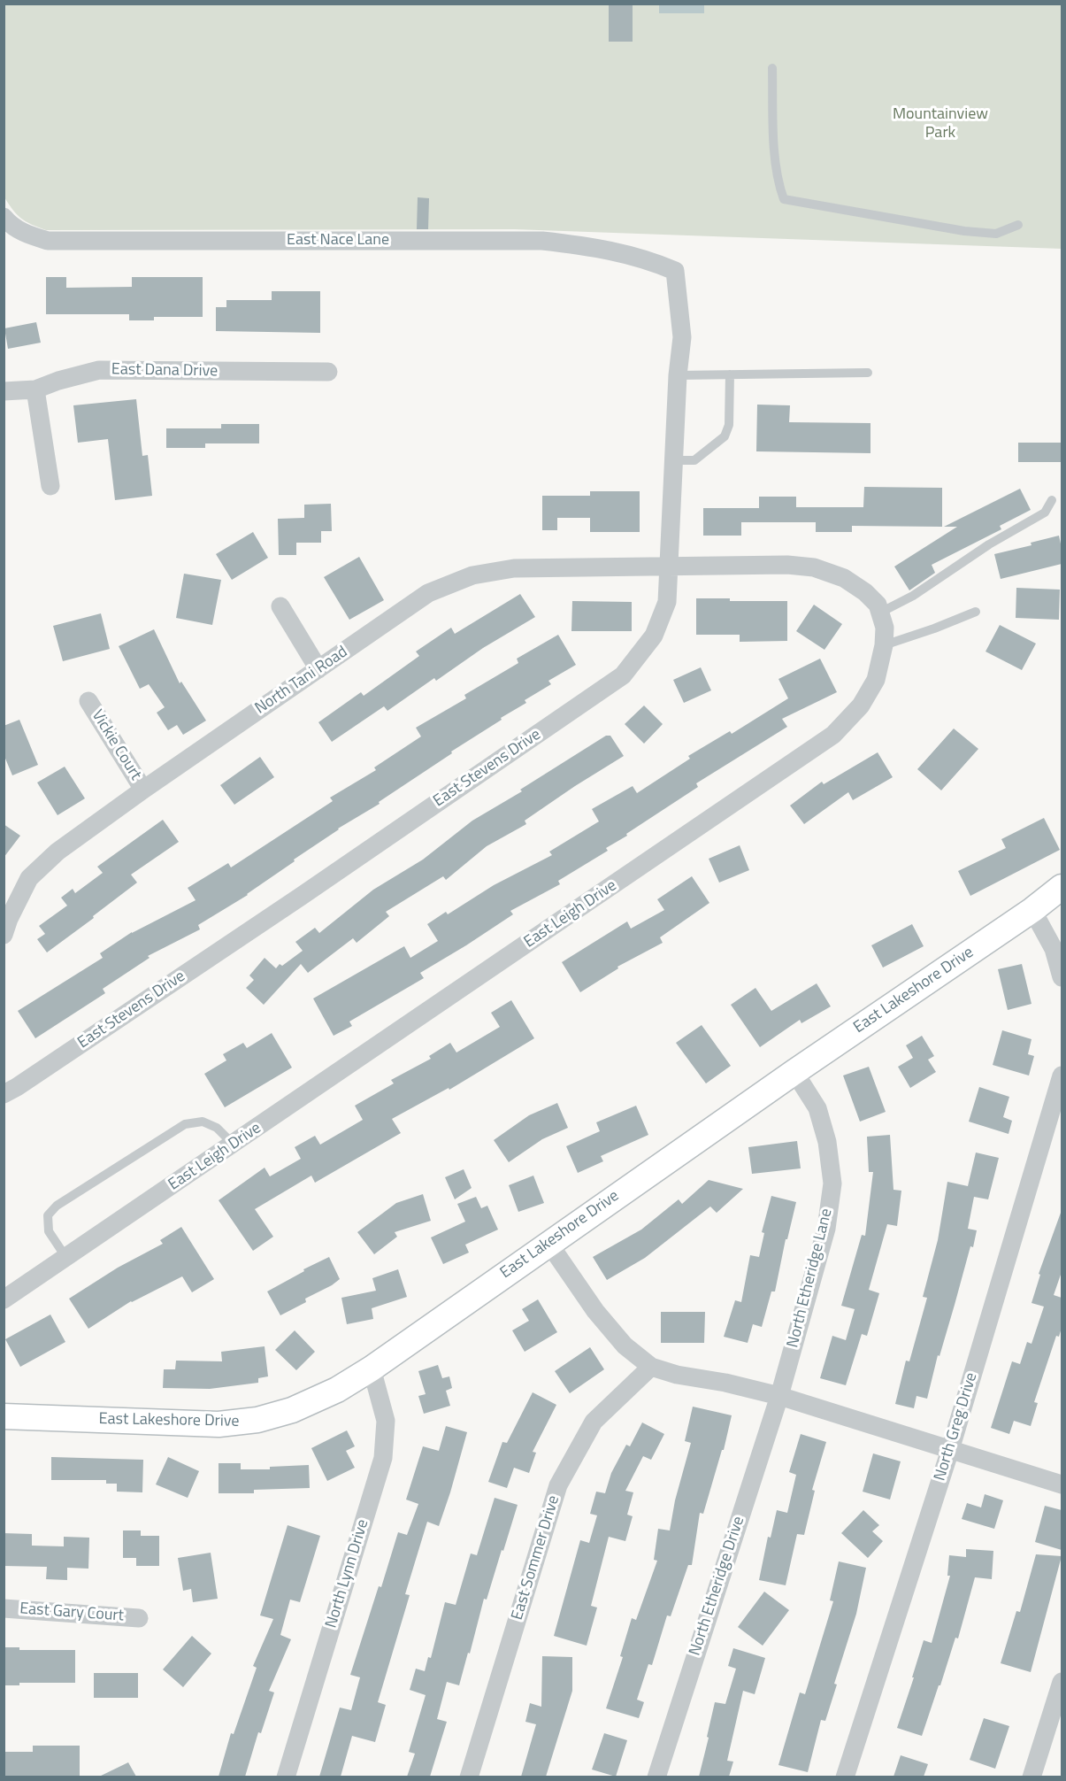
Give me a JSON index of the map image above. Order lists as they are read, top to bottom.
{
  "streets": {
    "main road": ["East Lakeshore Drive"],
    "street": [
      "East Nace Lane",
      "East Dana Drive",
      "North Tani Road",
      "Vickie Court",
      "East Stevens Drive",
      "East Leigh Drive",
      "North Etheridge Lane",
      "North Greg Drive",
      "East Sommer Drive",
      "North Lynn Drive",
      "North Etheridge Drive",
      "East Gary Court"
    ]
  },
  "crossings": [
    ["East Nace Lane", "East Stevens Drive"],
    ["North Tani Road", "Vickie Court"],
    ["North Tani Road", "East Stevens Drive"],
    ["North Tani Road", "East Leigh Drive"],
    ["East Stevens Drive", "East Leigh Drive"],
    ["East Lakeshore Drive", "North Etheridge Lane"],
    ["East Lakeshore Drive", "North Lynn Drive"],
    ["North Etheridge Lane", "North Etheridge Drive"]
  ],
  "parks": ["Mountainview Park"]
}
